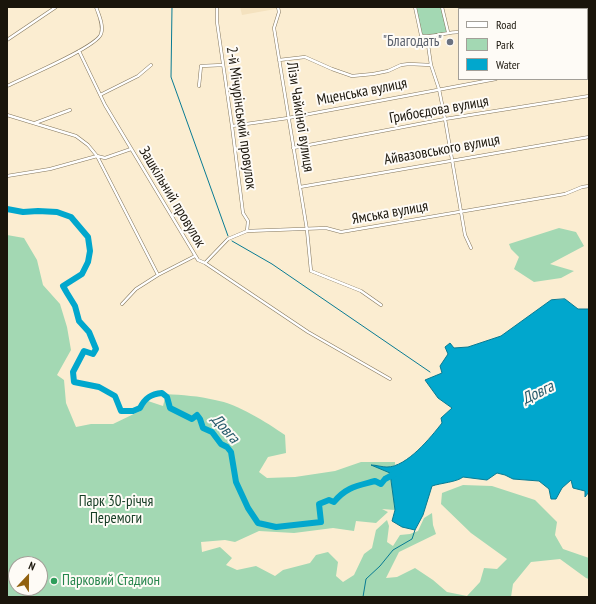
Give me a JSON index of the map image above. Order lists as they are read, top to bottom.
{
  "streets": {
    "street": [
      "Мценська вулиця",
      "Грибоєдова вулиця",
      "Лізи Чайкіної вулиця",
      "2-й Мічурінський провулок",
      "Айвазовського вулиця",
      "Зашкільний провулок",
      "Ямська вулиця"
    ]
  },
  "crossings": [
    ["Мценська вулиця", "Лізи Чайкіної вулиця"],
    ["Мценська вулиця", "2-й Мічурінський провулок"],
    ["Грибоєдова вулиця", "Лізи Чайкіної вулиця"],
    ["Лізи Чайкіної вулиця", "Айвазовського вулиця"],
    ["Лізи Чайкіної вулиця", "Ямська вулиця"],
    ["2-й Мічурінський провулок", "Ямська вулиця"],
    ["Зашкільний провулок", "Ямська вулиця"]
  ],
  "water": ["Довга"],
  "parks": ["Парк 30-річчя Перемоги"],
  "places": ["\"Благодать\"", "Парковий Стадион"],
  "legend": ["Road", "Park", "Water"],
  "north": "top"
}
